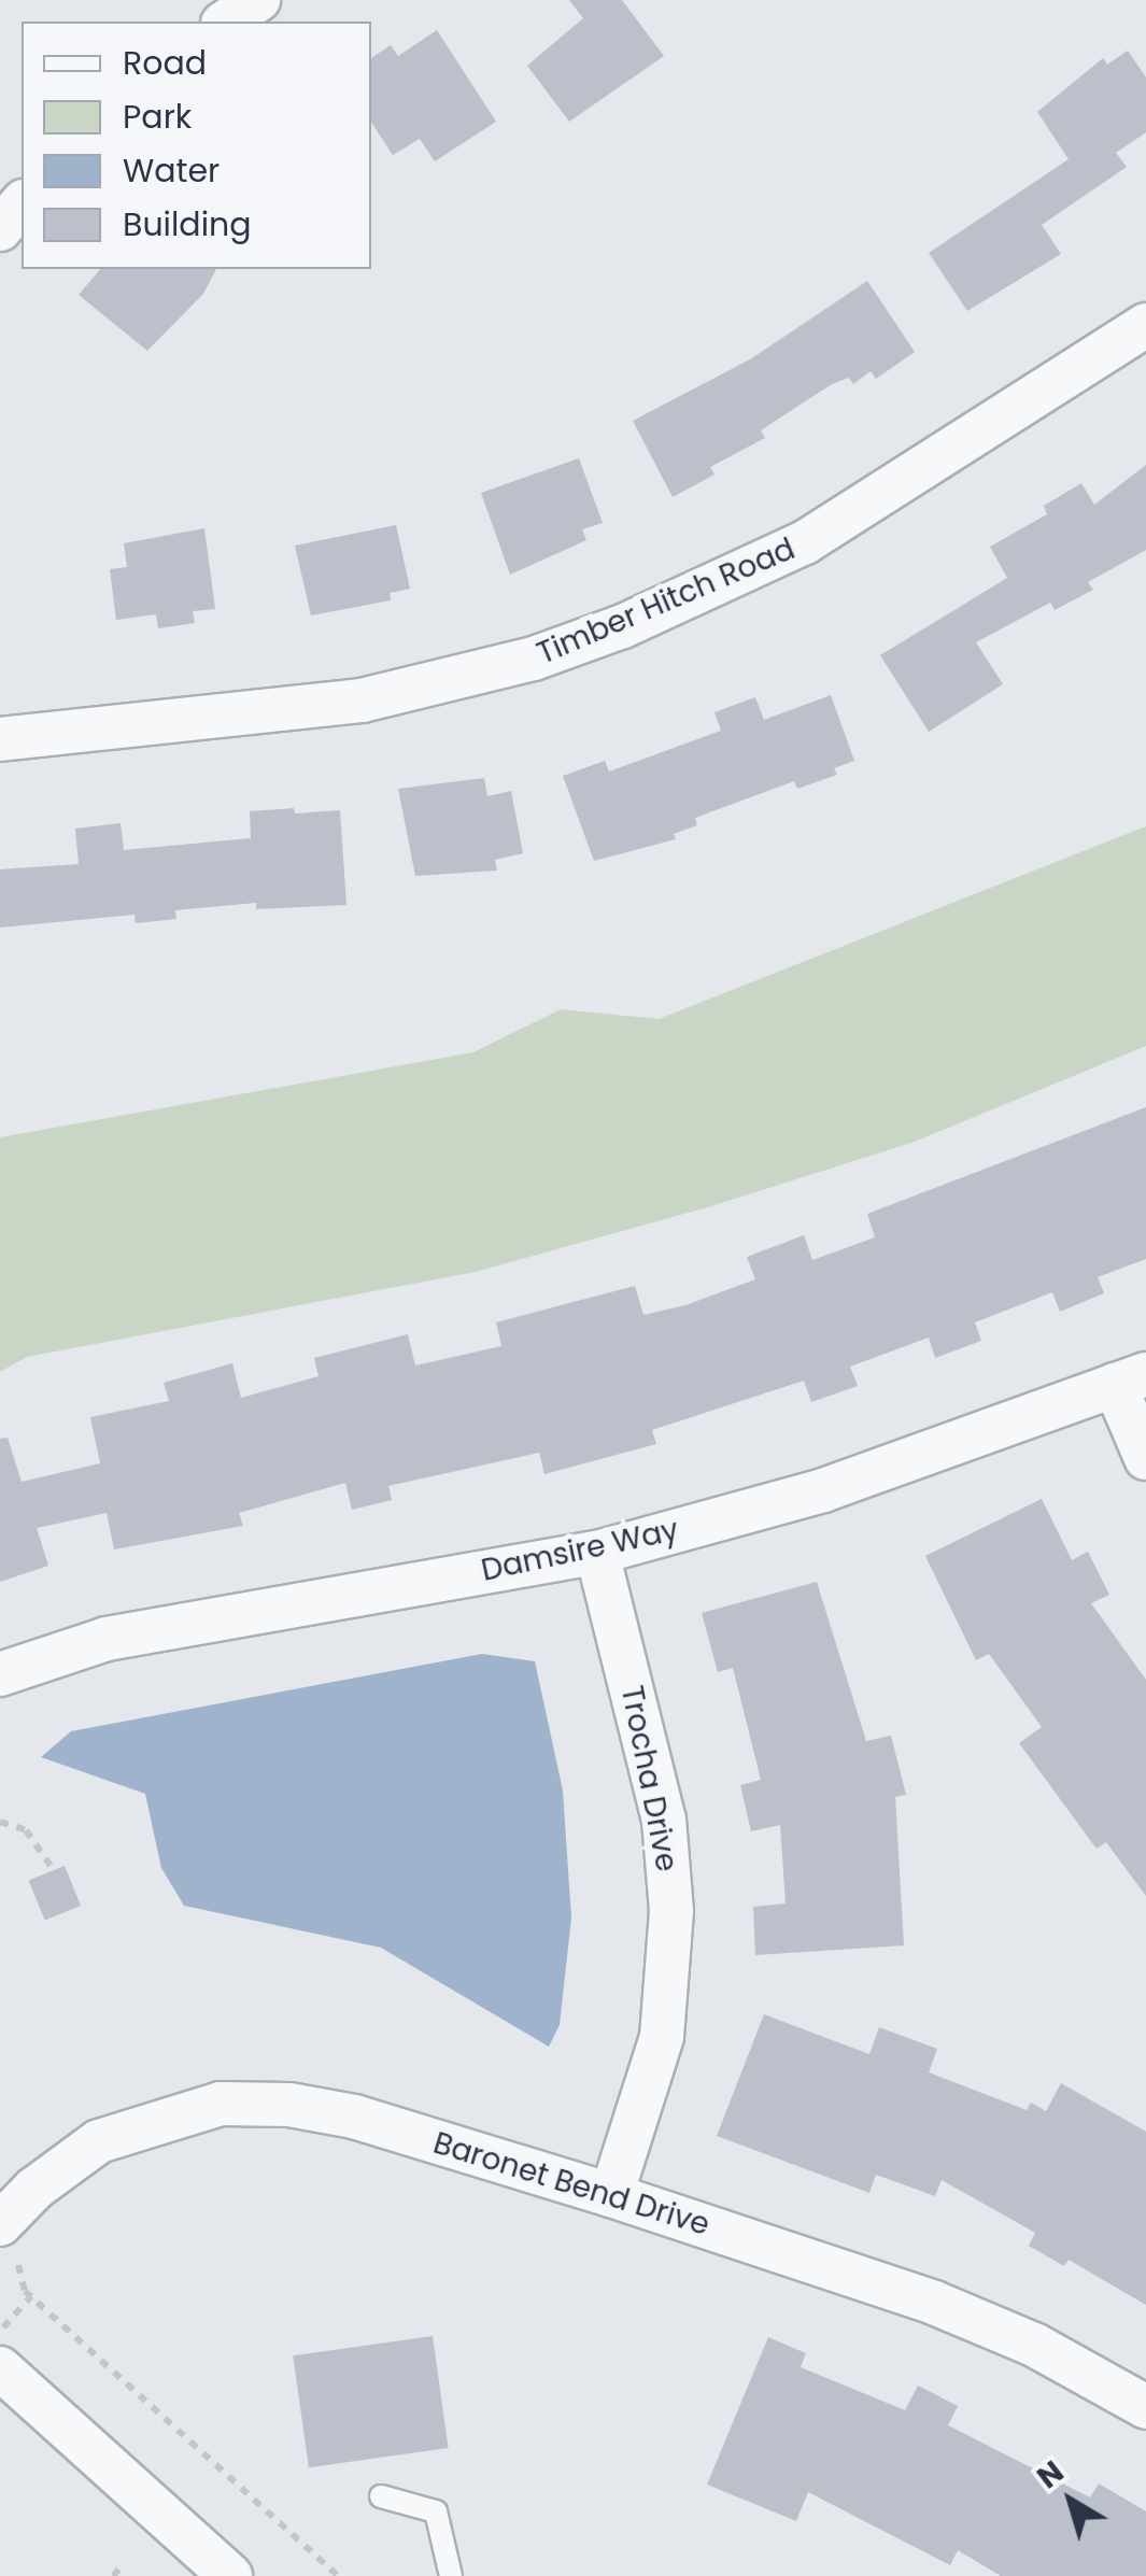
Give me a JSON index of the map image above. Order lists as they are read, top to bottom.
{
  "streets": {
    "street": [
      "Timber Hitch Road",
      "Damsire Way",
      "Trocha Drive",
      "Baronet Bend Drive"
    ]
  },
  "crossings": [
    ["Damsire Way", "Trocha Drive"],
    ["Trocha Drive", "Baronet Bend Drive"]
  ],
  "legend": [
    "Road",
    "Park",
    "Water",
    "Building"
  ],
  "north": "top left"
}
